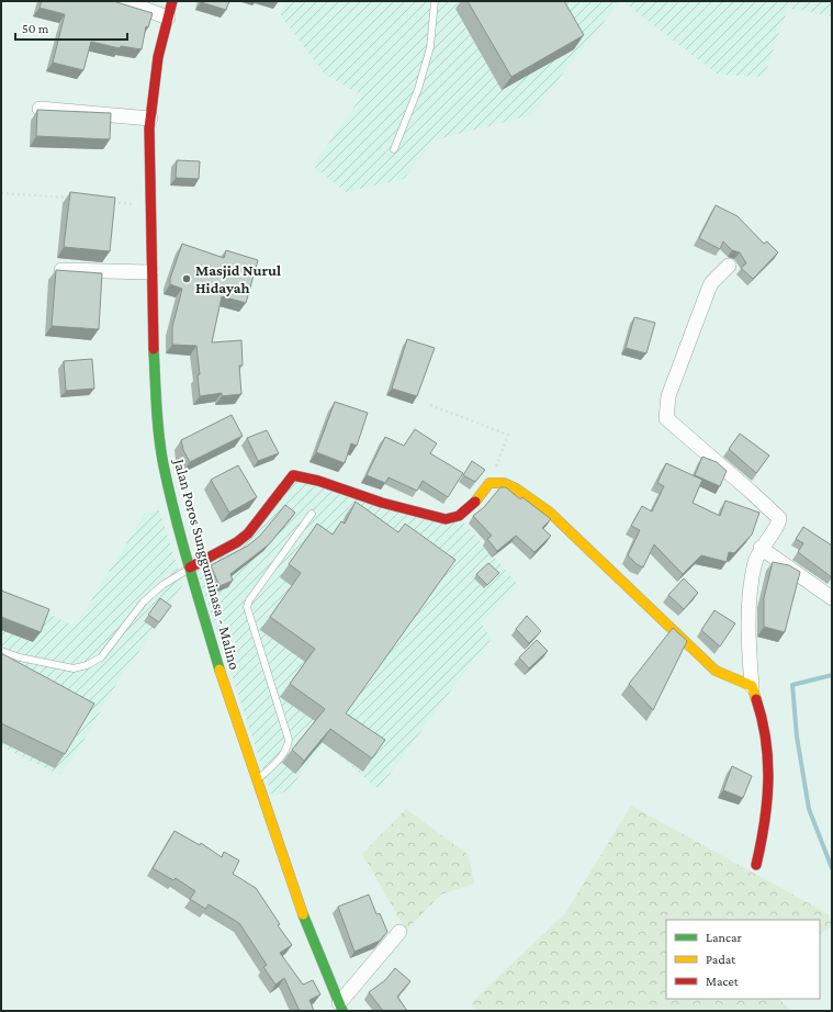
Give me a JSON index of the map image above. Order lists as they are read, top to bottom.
{
  "streets": {
    "main road": ["Jalan Poros Sungguminasa - Malino"]
  },
  "places": ["Masjid Nurul Hidayah"],
  "legend": ["Lancar", "Padat", "Macet"],
  "scale_bar": "50 m"
}
